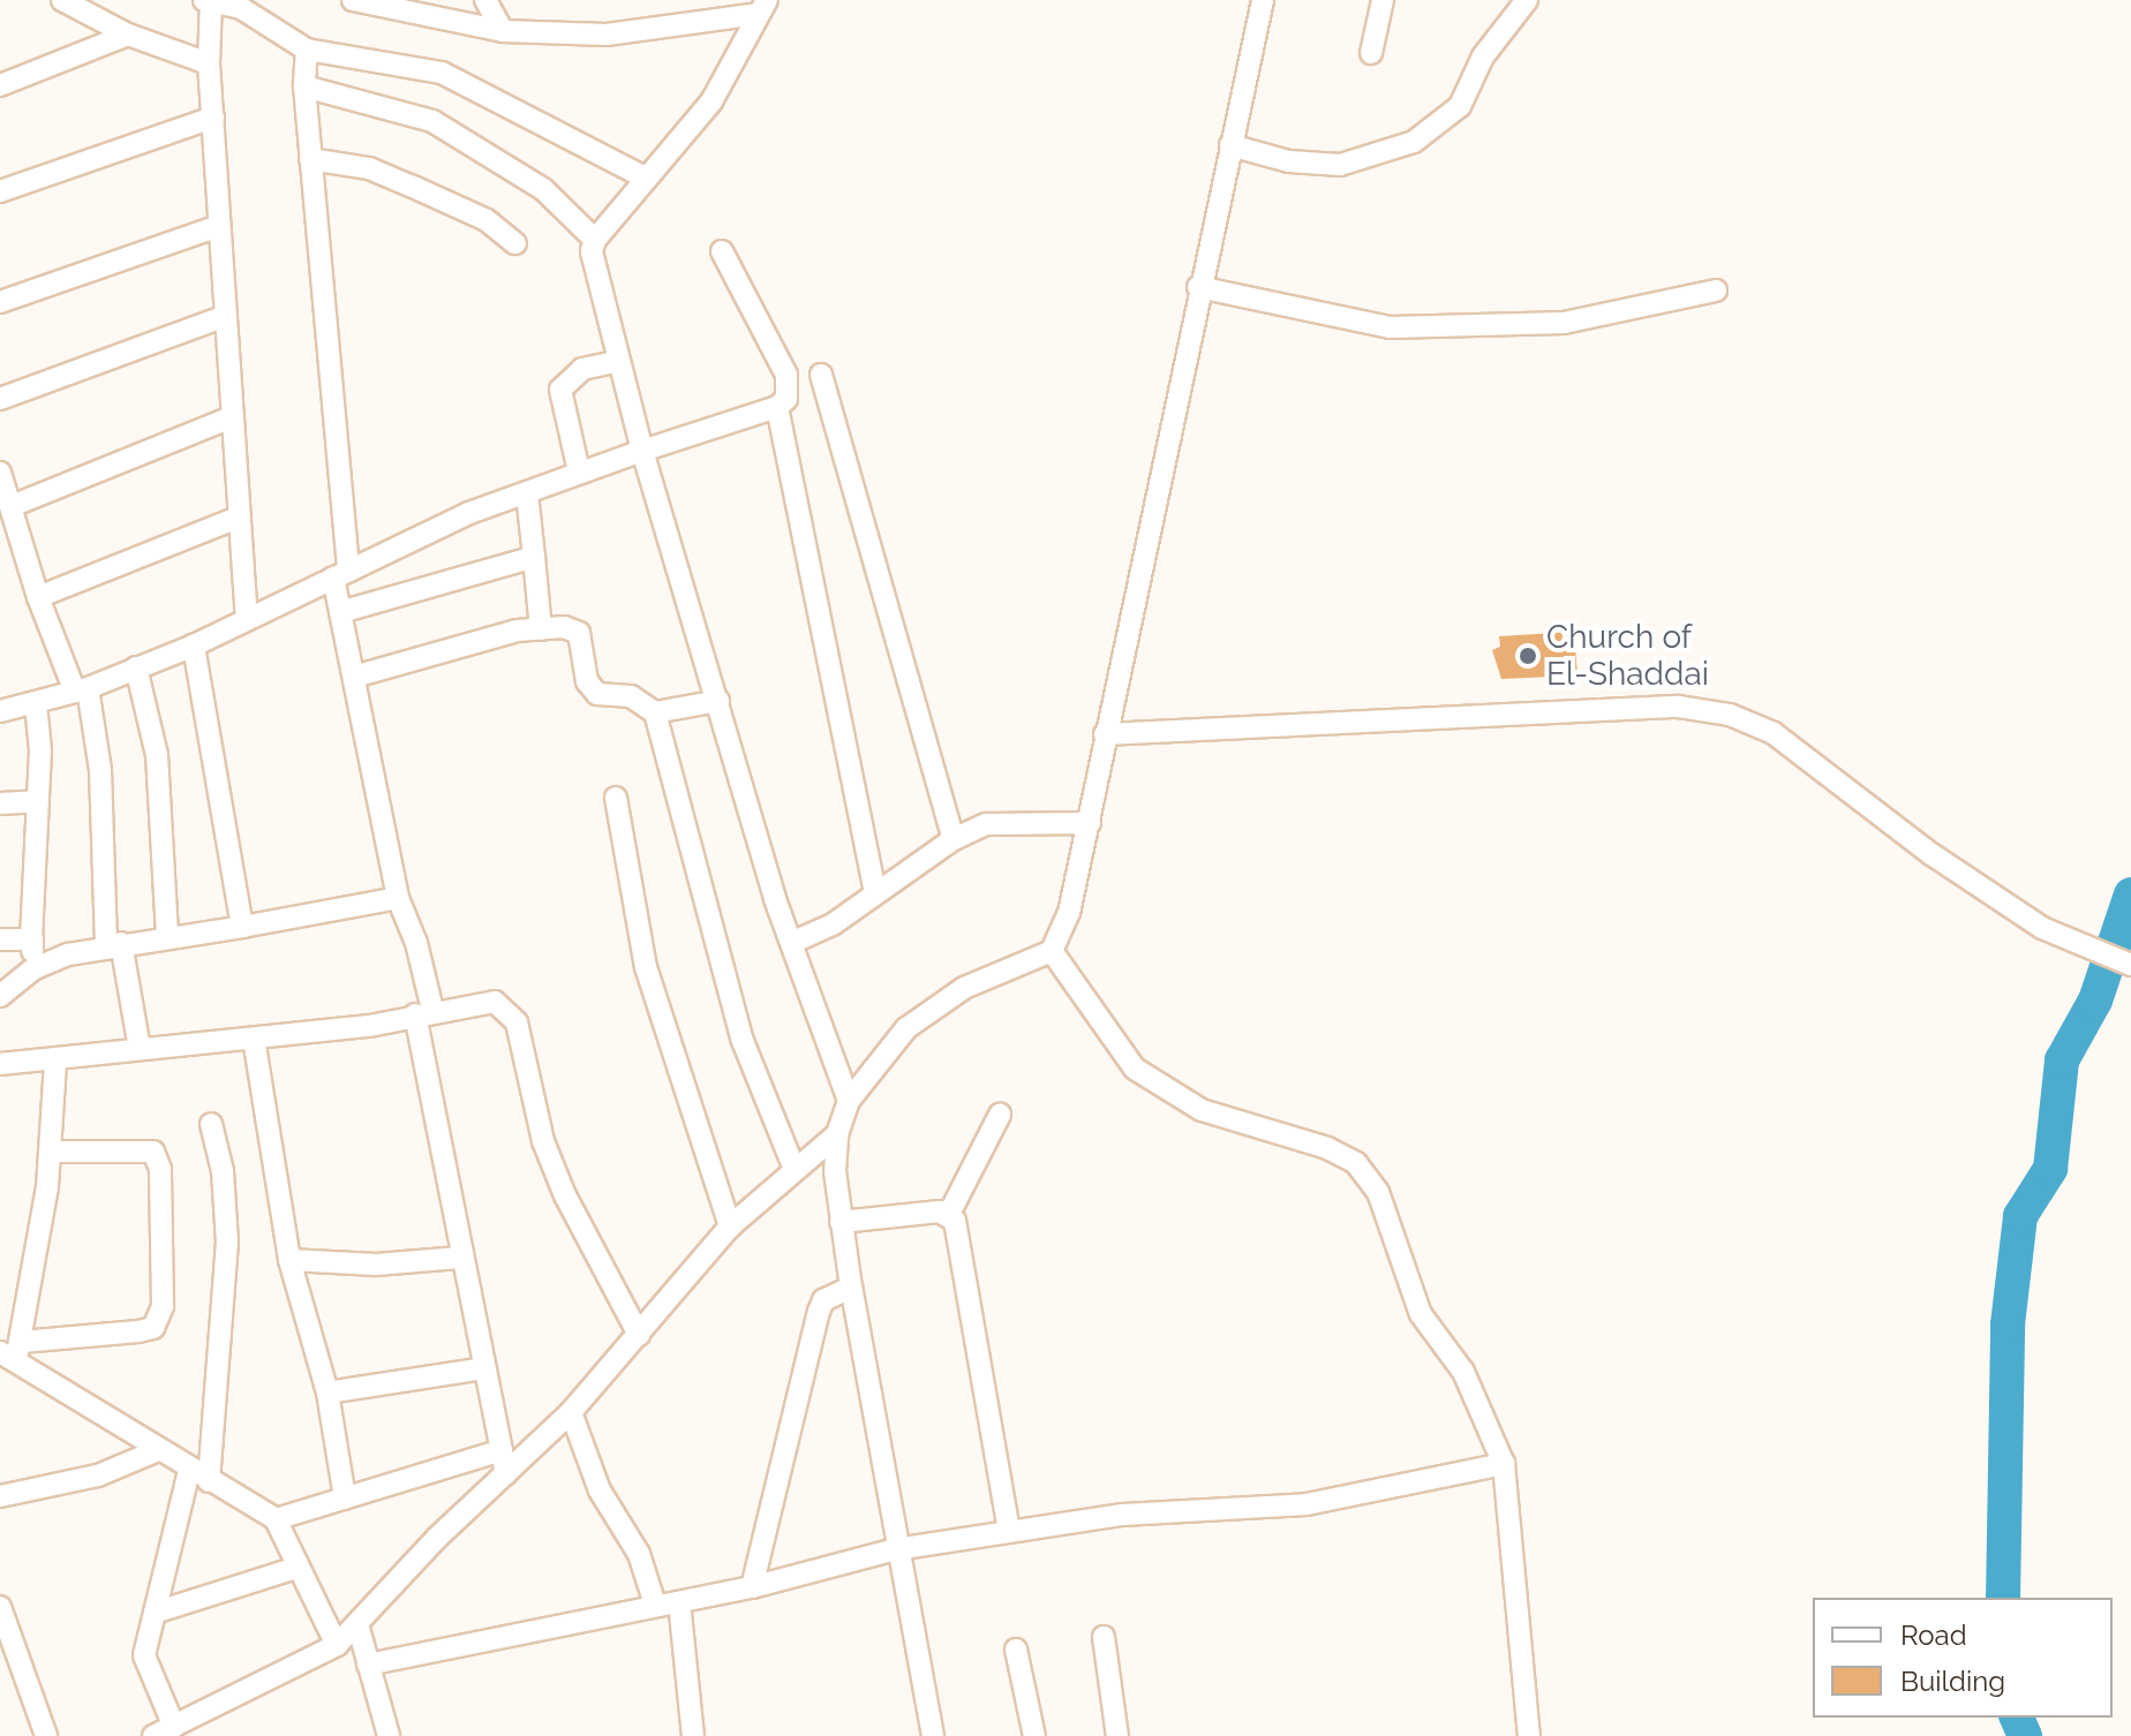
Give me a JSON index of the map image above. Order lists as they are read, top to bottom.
{
  "places": ["Church of El-Shaddai"],
  "legend": ["Road", "Building"]
}
